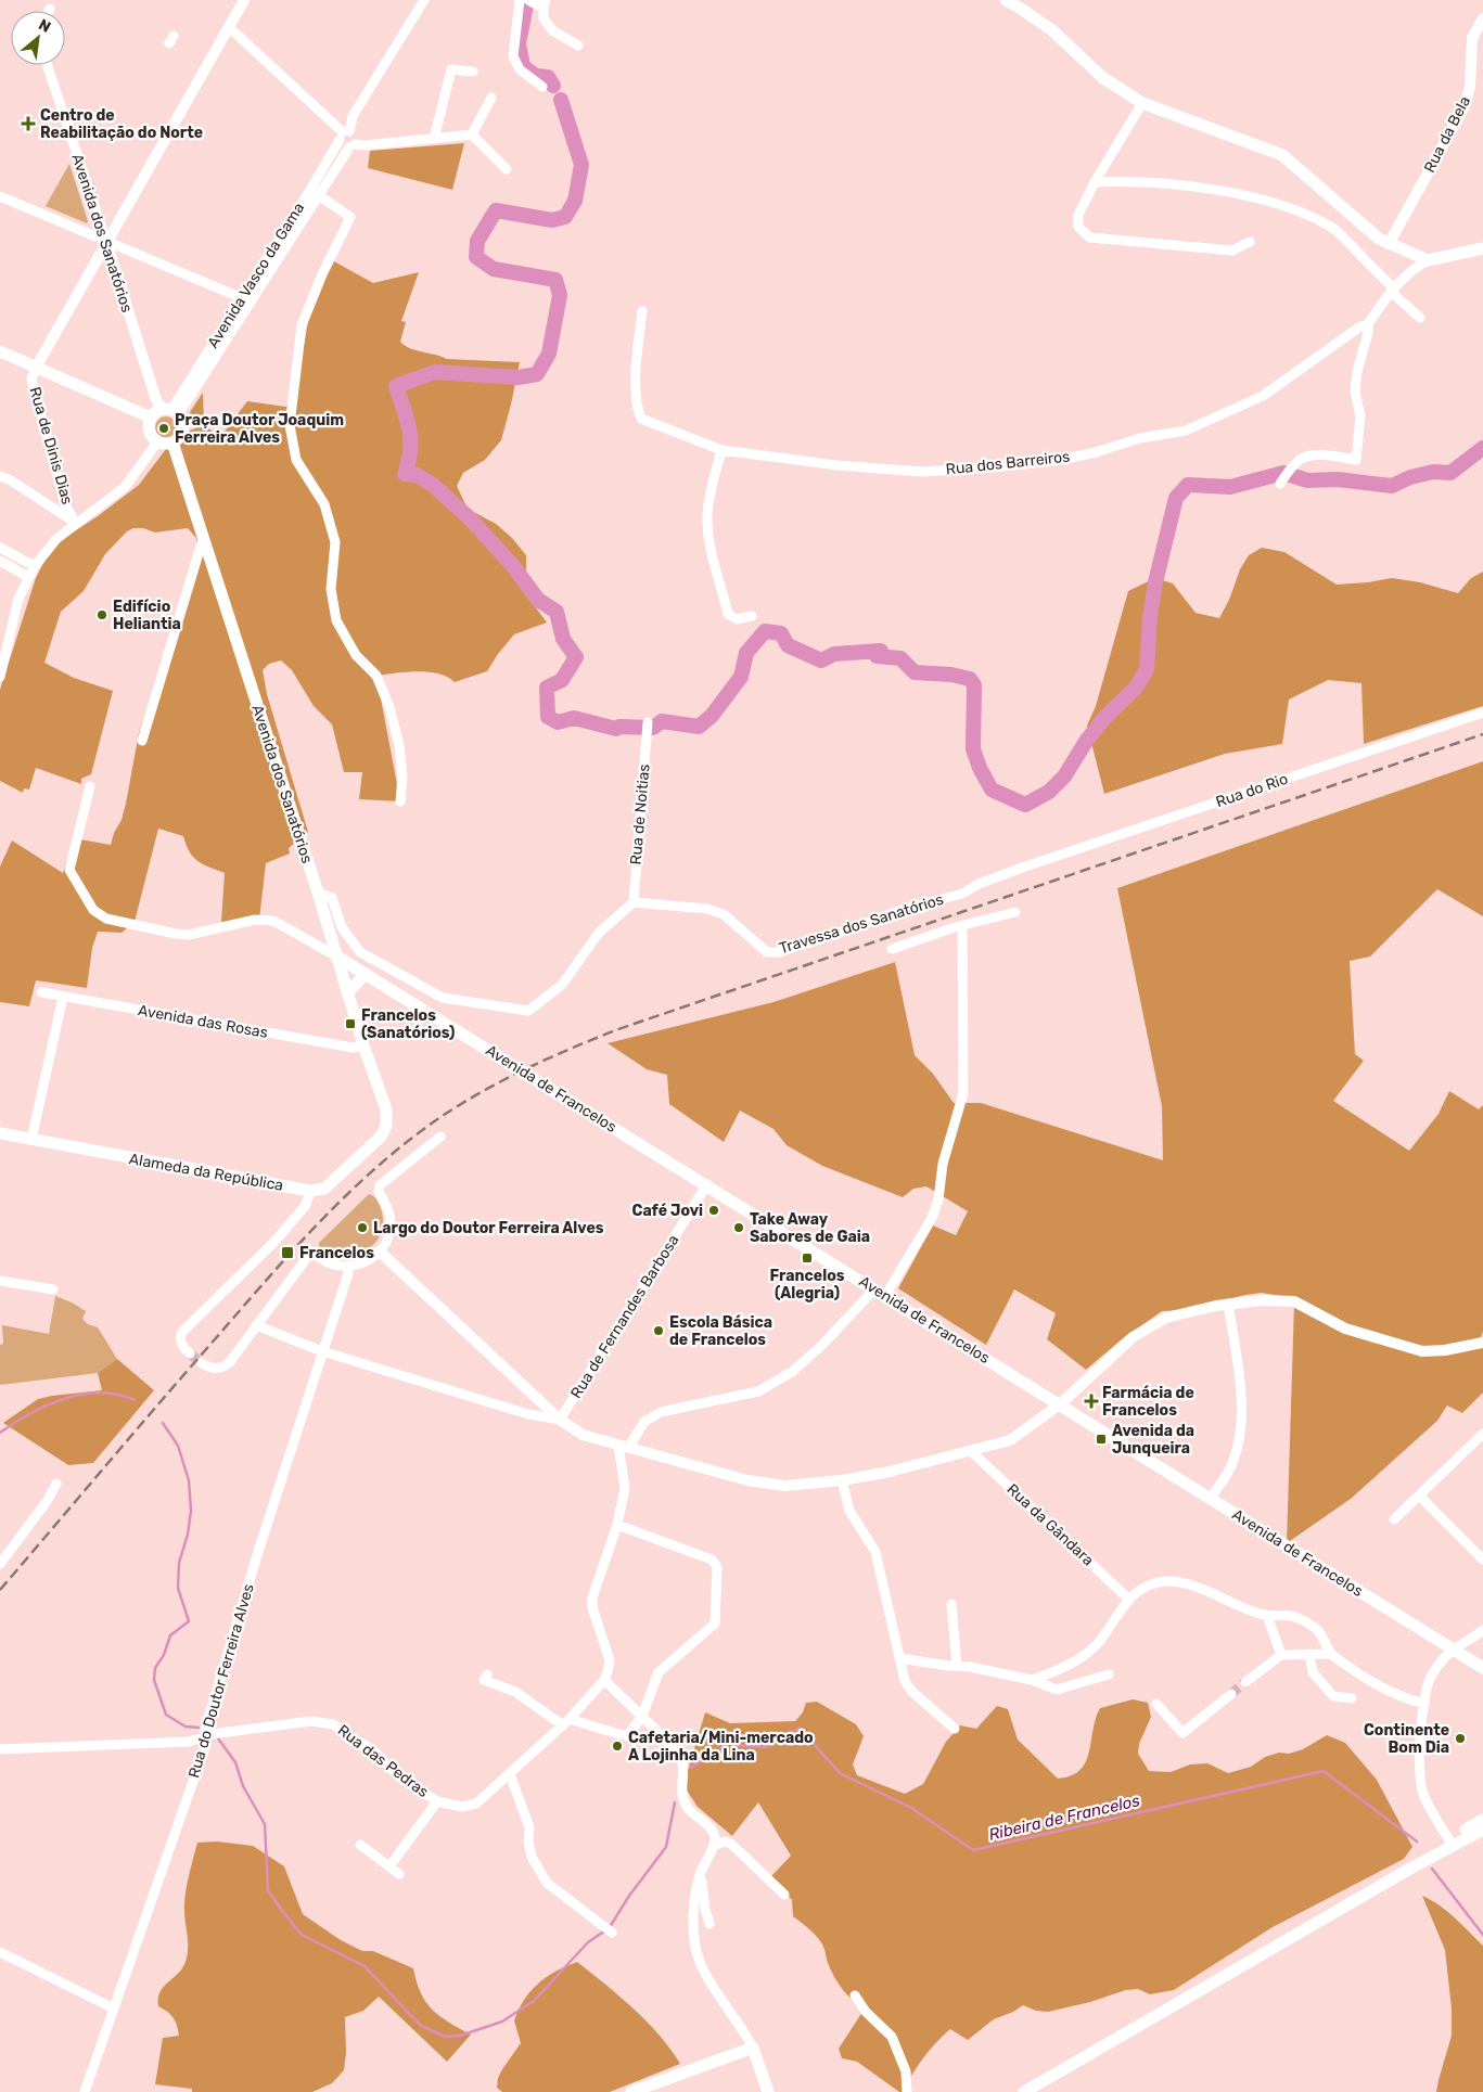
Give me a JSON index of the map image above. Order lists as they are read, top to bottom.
{
  "streets": {
    "main road": ["Avenida dos Sanatórios", "Avenida de Francelos", "Alameda da República"],
    "street": [
      "Rua da Bela",
      "Avenida Vasco da Gama",
      "Rua de Dinis Dias",
      "Rua dos Barreiros",
      "Rua do Rio",
      "Rua de Noitias",
      "Travessa dos Sanatórios",
      "Avenida das Rosas",
      "Rua de Fernandes Barbosa",
      "Rua da Gândara",
      "Rua do Doutor Ferreira Alves",
      "Rua das Pedras"
    ]
  },
  "crossings": [
    ["Avenida dos Sanatórios", "Avenida Vasco da Gama"],
    ["Avenida dos Sanatórios", "Avenida das Rosas"],
    ["Avenida dos Sanatórios", "Avenida de Francelos"],
    ["Avenida dos Sanatórios", "Alameda da República"],
    ["Rua do Rio", "Travessa dos Sanatórios"],
    ["Rua de Noitias", "Travessa dos Sanatórios"],
    ["Avenida de Francelos", "Rua de Fernandes Barbosa"],
    ["Rua do Doutor Ferreira Alves", "Rua das Pedras"]
  ],
  "water": ["Ribeira de Francelos"],
  "places": {
    "health": ["Centro de Reabilitação do Norte", "Farmácia de Francelos"],
    "other": [
      "Praça Doutor Joaquim Ferreira Alves",
      "Edifício Heliantia",
      "Café Jovi",
      "Largo do Doutor Ferreira Alves",
      "Take Away Sabores de Gaia",
      "Escola Básica de Francelos",
      "Continente Bom Dia",
      "Cafetaria/Mini-mercado A Lojinha da Lina"
    ],
    "transit": [
      "Francelos (Sanatórios)",
      "Francelos",
      "Francelos (Alegria)",
      "Avenida da Junqueira"
    ]
  },
  "north": "top right"
}
